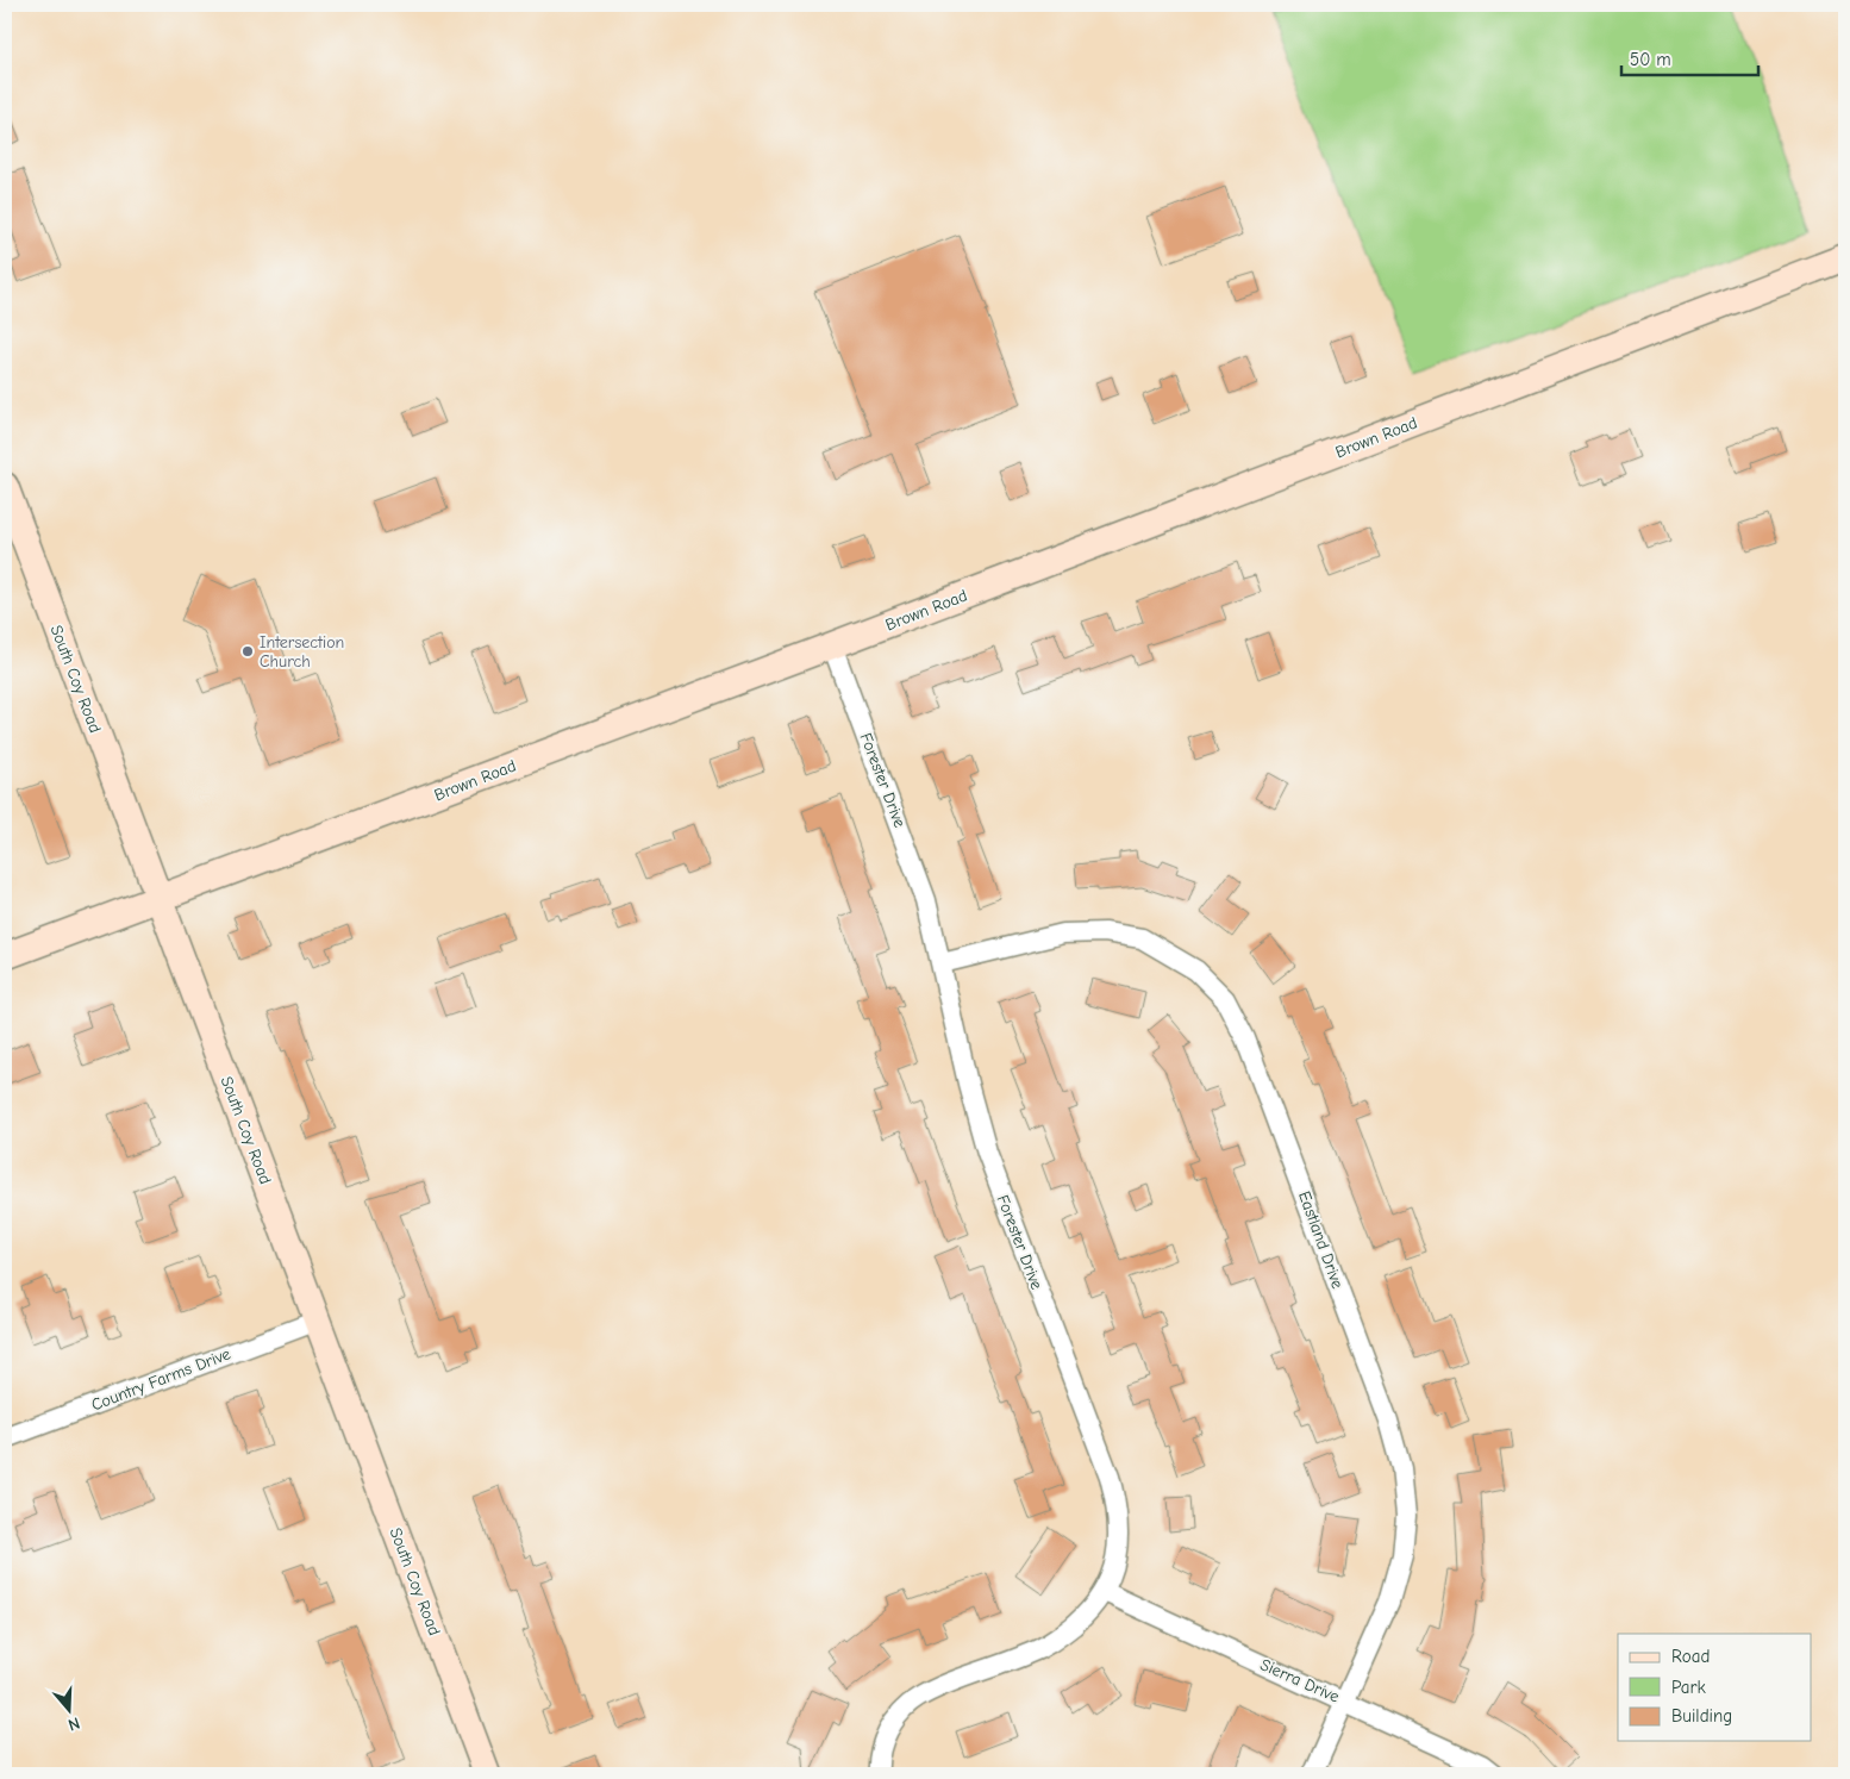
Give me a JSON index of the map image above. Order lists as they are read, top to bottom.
{
  "streets": {
    "street": [
      "Brown Road",
      "South Coy Road",
      "Forester Drive",
      "Eastland Drive",
      "Country Farms Drive",
      "Sierra Drive"
    ]
  },
  "crossings": [
    ["Brown Road", "South Coy Road"],
    ["Brown Road", "Forester Drive"],
    ["South Coy Road", "Country Farms Drive"],
    ["Forester Drive", "Eastland Drive"],
    ["Forester Drive", "Sierra Drive"],
    ["Eastland Drive", "Sierra Drive"]
  ],
  "places": ["Intersection Church"],
  "legend": ["Road", "Park", "Building"],
  "scale_bar": "50 m",
  "north": "bottom"
}
